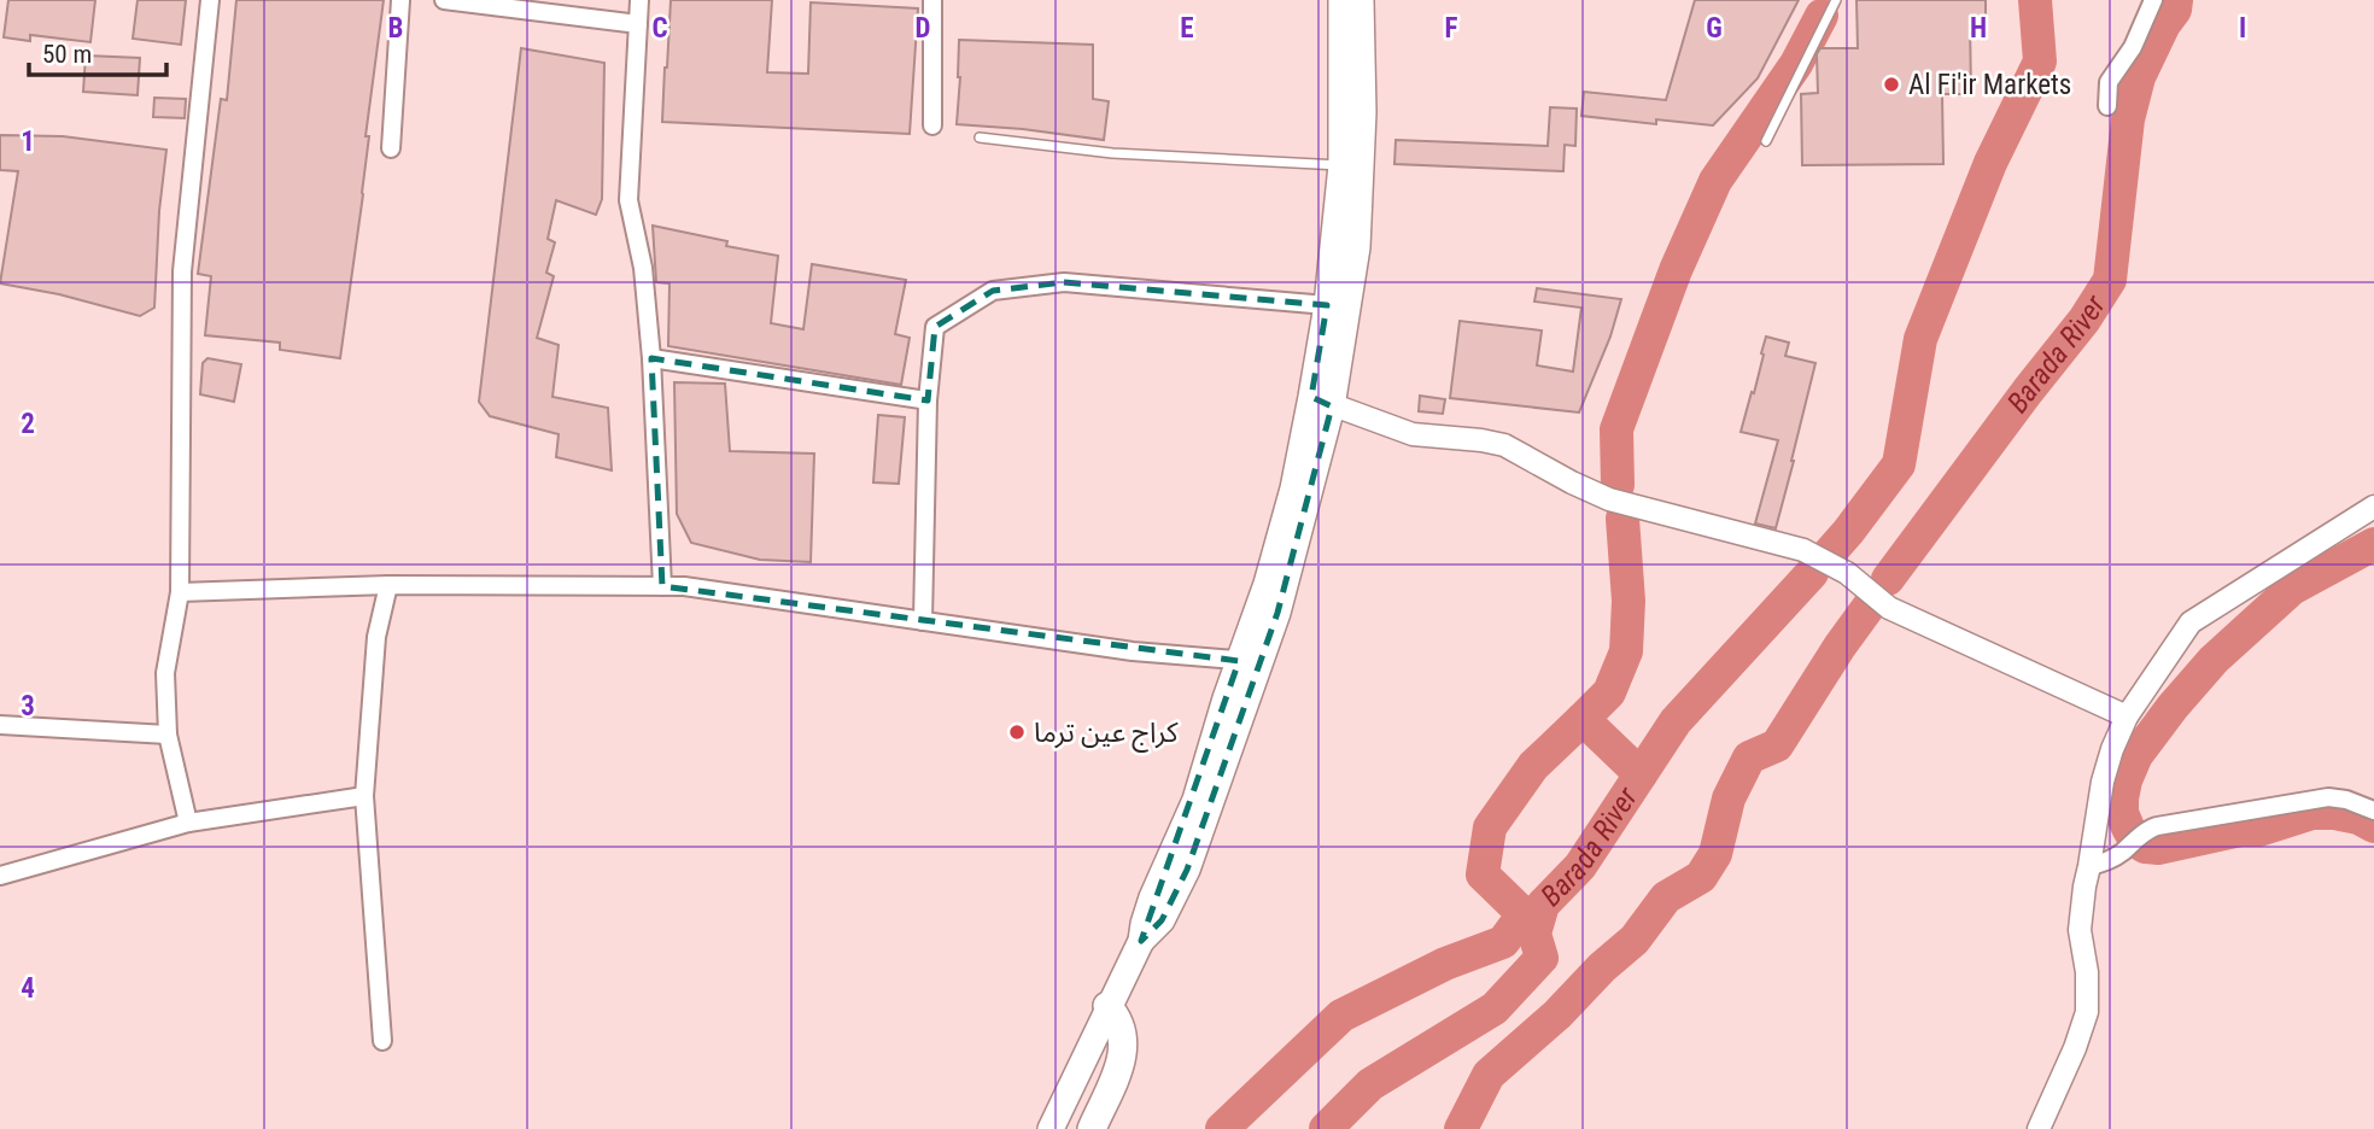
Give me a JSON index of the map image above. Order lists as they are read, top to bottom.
{
  "water": ["Barada River"],
  "places": ["Al Fi'ir Markets", "كراج عين ترما"],
  "scale_bar": "50 m",
  "grid": {
    "columns": [
      "B",
      "C",
      "D",
      "E",
      "F",
      "G",
      "H",
      "I"
    ],
    "rows": [
      "1",
      "2",
      "3",
      "4"
    ]
  }
}
